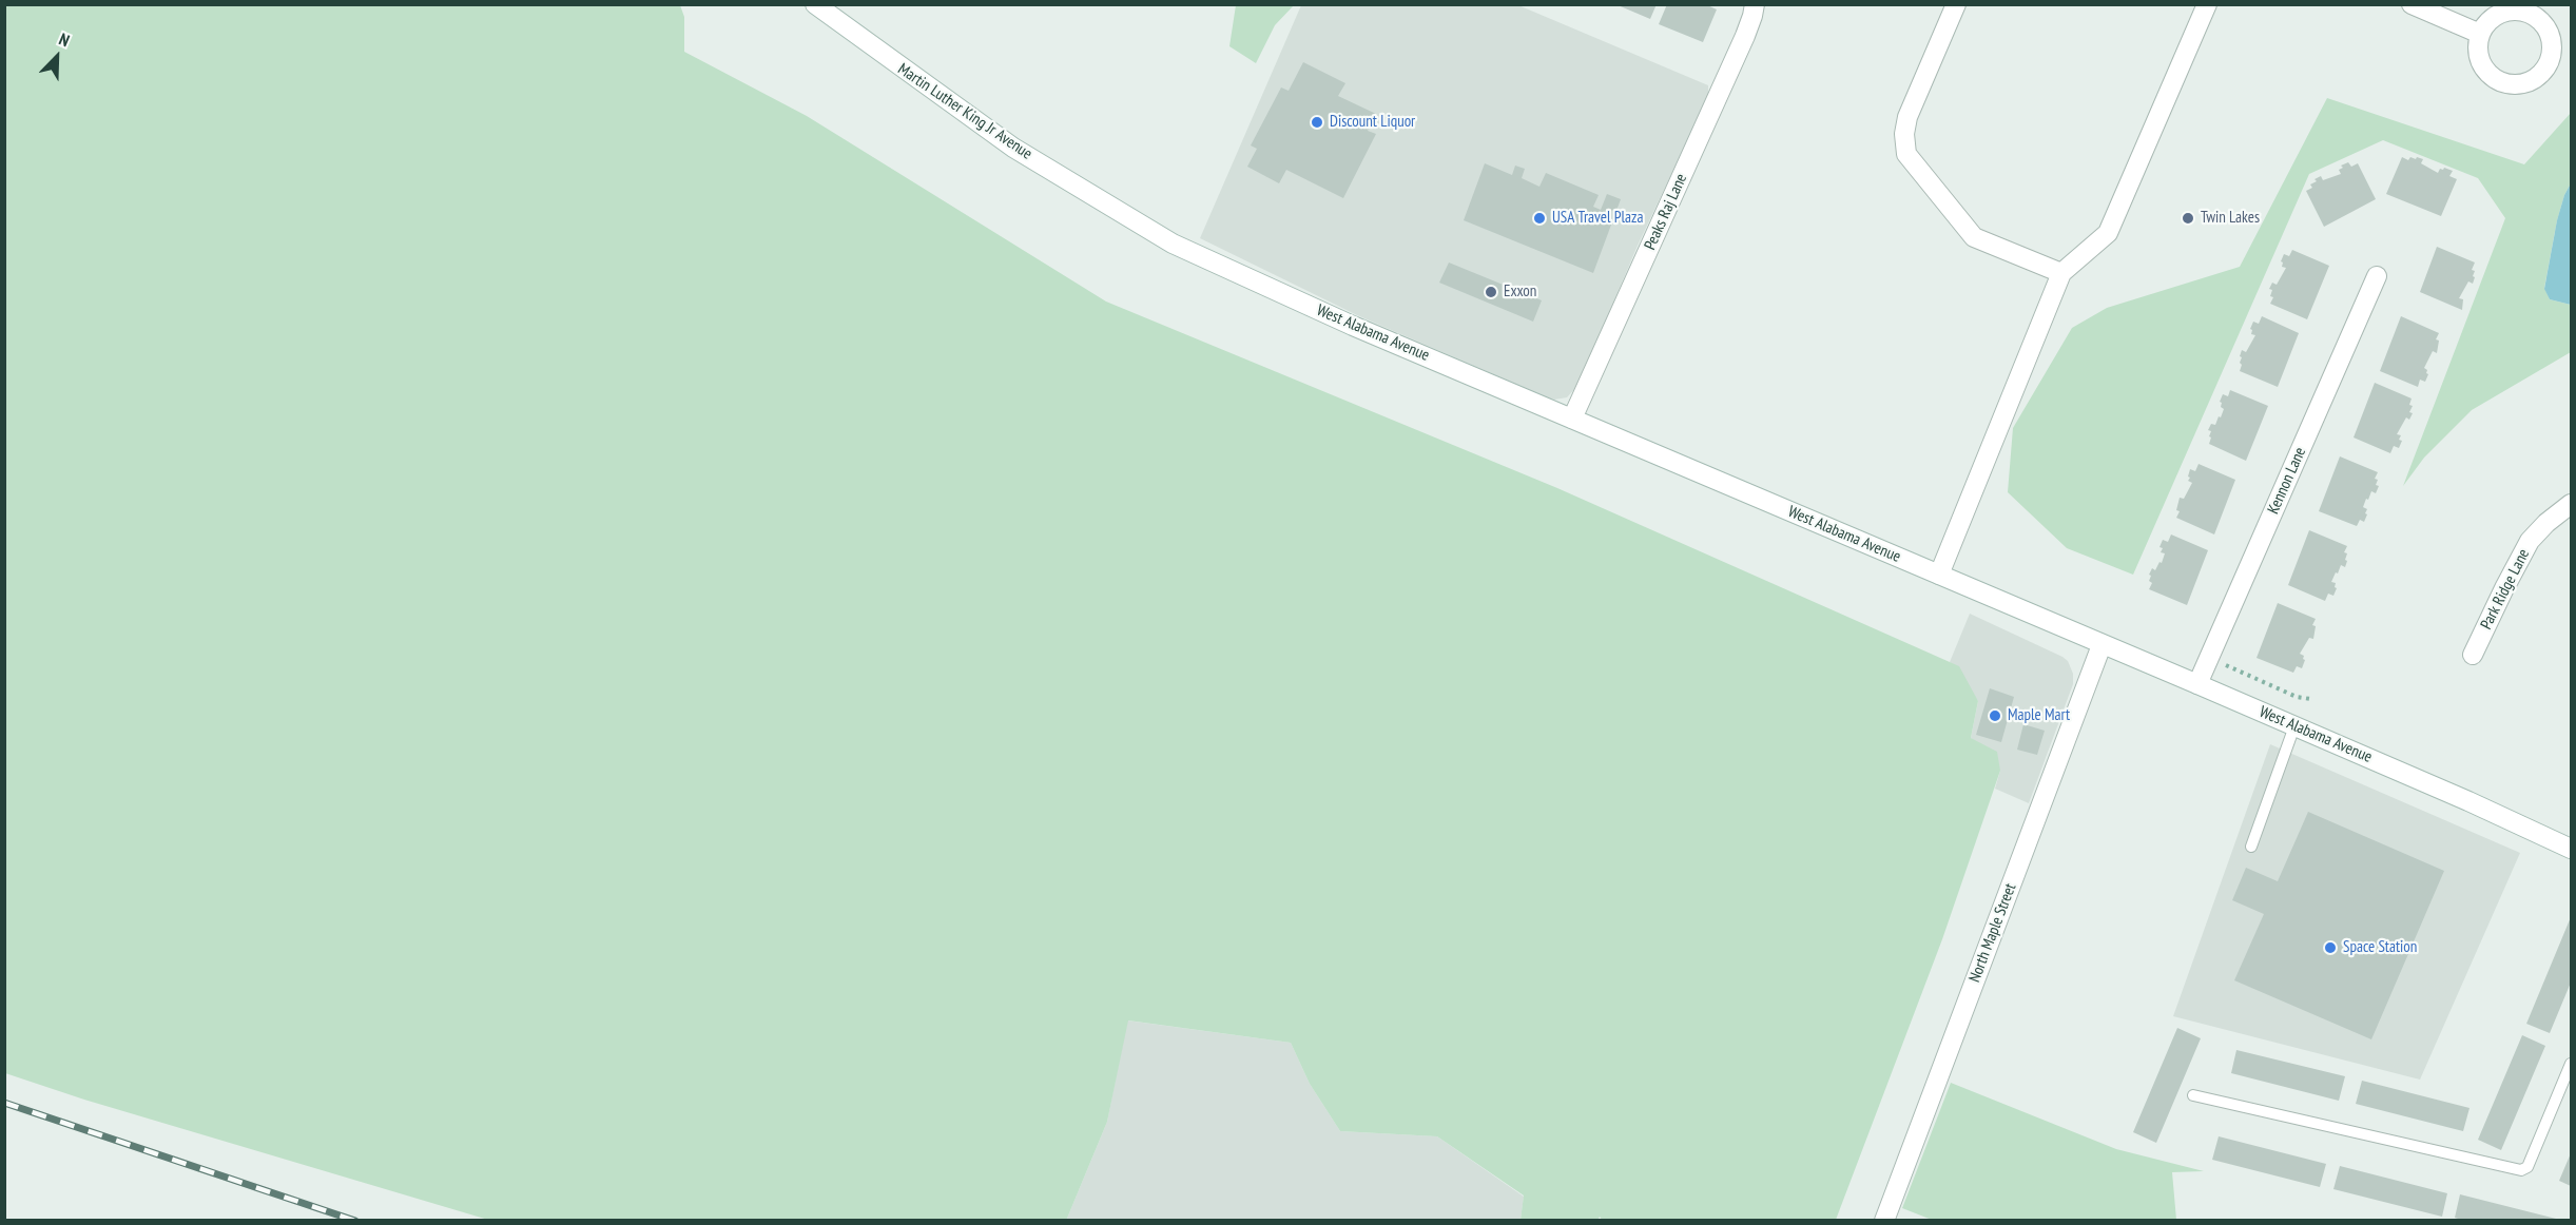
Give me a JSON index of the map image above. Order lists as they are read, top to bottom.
{
  "streets": {
    "street": [
      "Martin Luther King Jr Avenue",
      "Peaks Raj Lane",
      "West Alabama Avenue",
      "Kennon Lane",
      "Park Ridge Lane",
      "North Maple Street"
    ]
  },
  "crossings": [
    ["Martin Luther King Jr Avenue", "West Alabama Avenue"],
    ["Peaks Raj Lane", "West Alabama Avenue"],
    ["West Alabama Avenue", "Kennon Lane"],
    ["West Alabama Avenue", "North Maple Street"]
  ],
  "places": [
    "Discount Liquor",
    "USA Travel Plaza",
    "Twin Lakes",
    "Exxon",
    "Maple Mart",
    "Space Station"
  ],
  "north": "top right"
}
